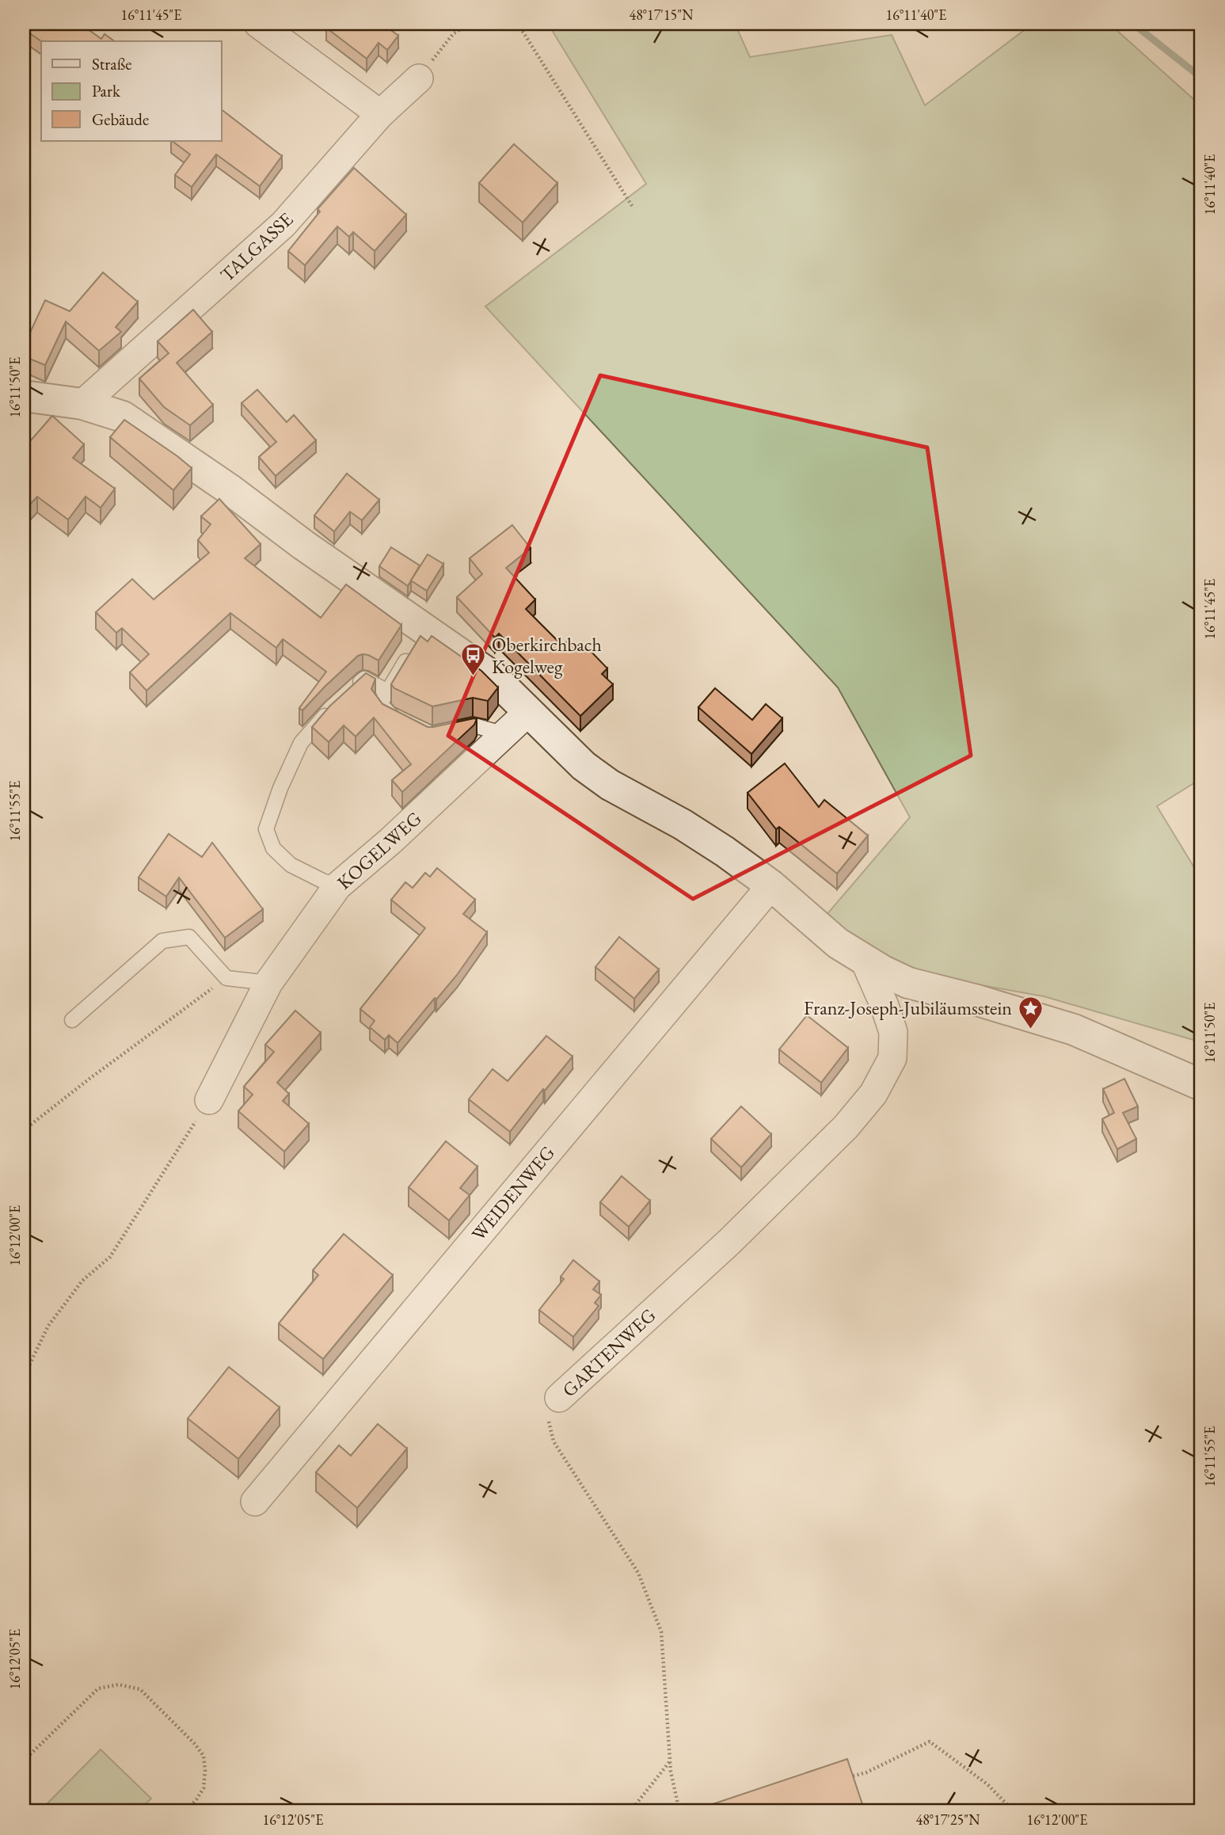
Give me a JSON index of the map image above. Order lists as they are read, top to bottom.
{
  "streets": {
    "street": [
      "TALGASSE",
      "KOGELWEG",
      "WEIDENWEG",
      "GARTENWEG"
    ]
  },
  "places": {
    "bus stop": ["Oberkirchbach Kogelweg"],
    "place": ["Franz-Joseph-Jubiläumsstein"]
  },
  "legend": ["Straße", "Park", "Gebäude"],
  "coordinates": [
    "16°11'45\"E",
    "48°17'15\"N",
    "16°11'40\"E",
    "16°11'50\"E",
    "16°11'55\"E",
    "16°12'00\"E",
    "16°12'05\"E",
    "48°17'25\"N"
  ]
}
